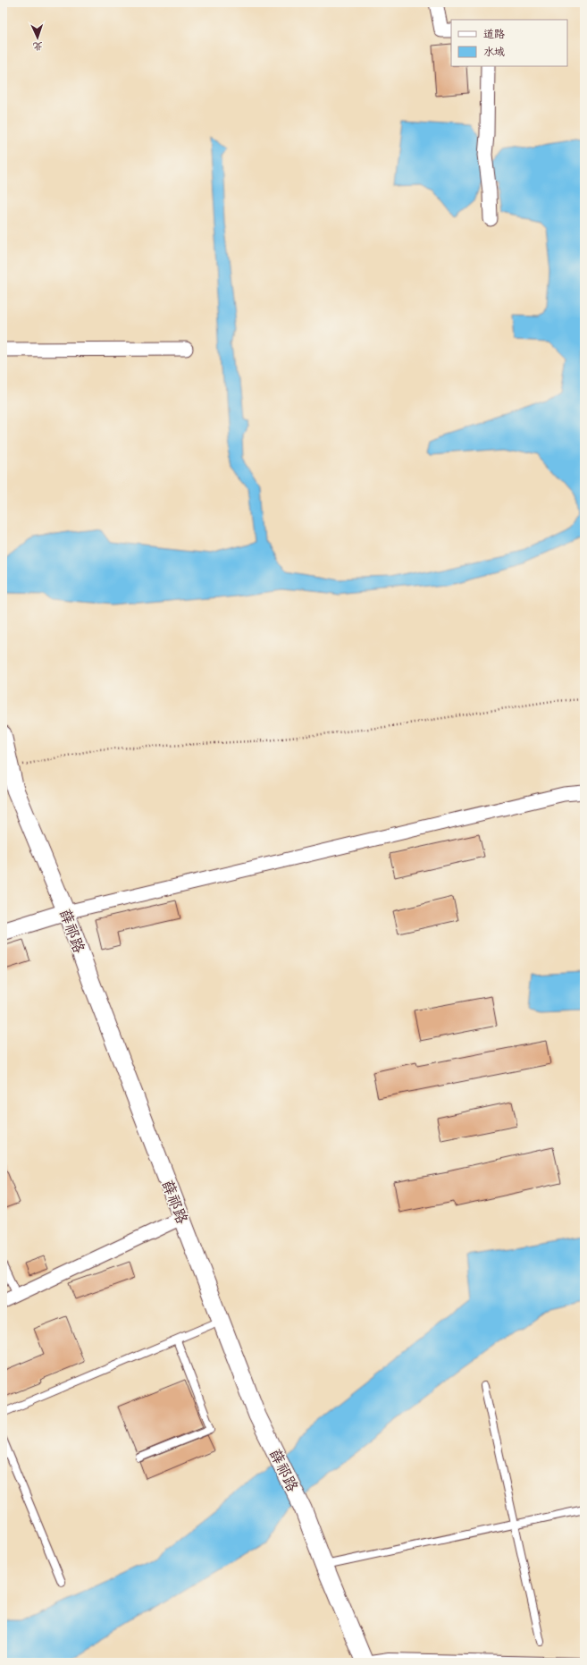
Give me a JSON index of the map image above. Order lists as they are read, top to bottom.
{
  "streets": {
    "street": ["薛祁路"]
  },
  "legend": ["道路", "水域"],
  "north": "bottom"
}
